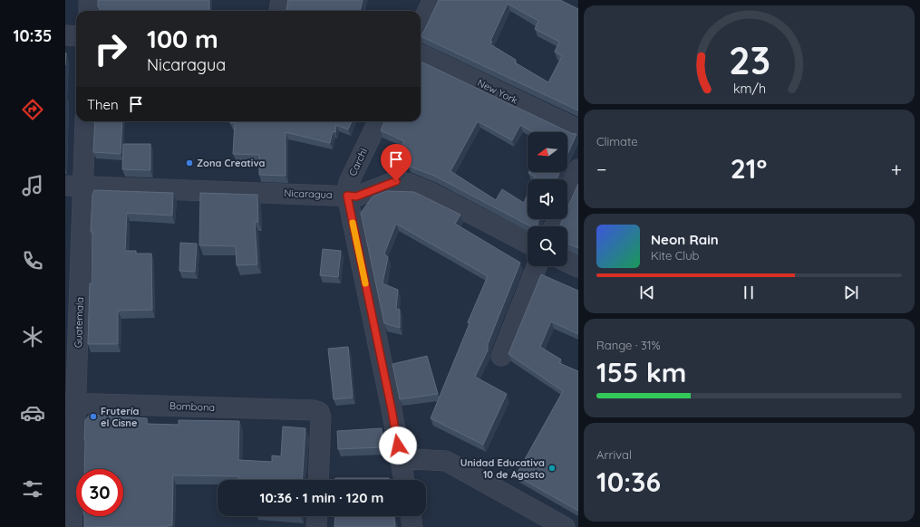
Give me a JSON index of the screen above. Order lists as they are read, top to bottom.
{
  "streets": {
    "street": [
      "New York",
      "Carchi",
      "Nicaragua",
      "Guatemala",
      "Bombona"
    ]
  },
  "crossings": [
    ["Carchi", "Nicaragua"],
    ["Nicaragua", "Guatemala"],
    ["Guatemala", "Bombona"]
  ],
  "places": ["Zona Creativa", "Frutería el Cisne", "Unidad Educativa 10 de Agosto"],
  "north": "left",
  "page": {
    "tabs": "10:35",
    "turn": ["100 m", "Nicaragua"],
    "then": "Then",
    "tile": [
      "Climate",
      ["Range · 31%", "155 km"],
      ["Arrival", "10:36"]
    ],
    "heat": ["−", "21°", "+"],
    "song": ["Neon Rain", "Kite Club"],
    "limit": "30",
    "trip": "10:36 · 1 min · 120 m",
    "gauge": ["23", "km/h"]
  }
}
